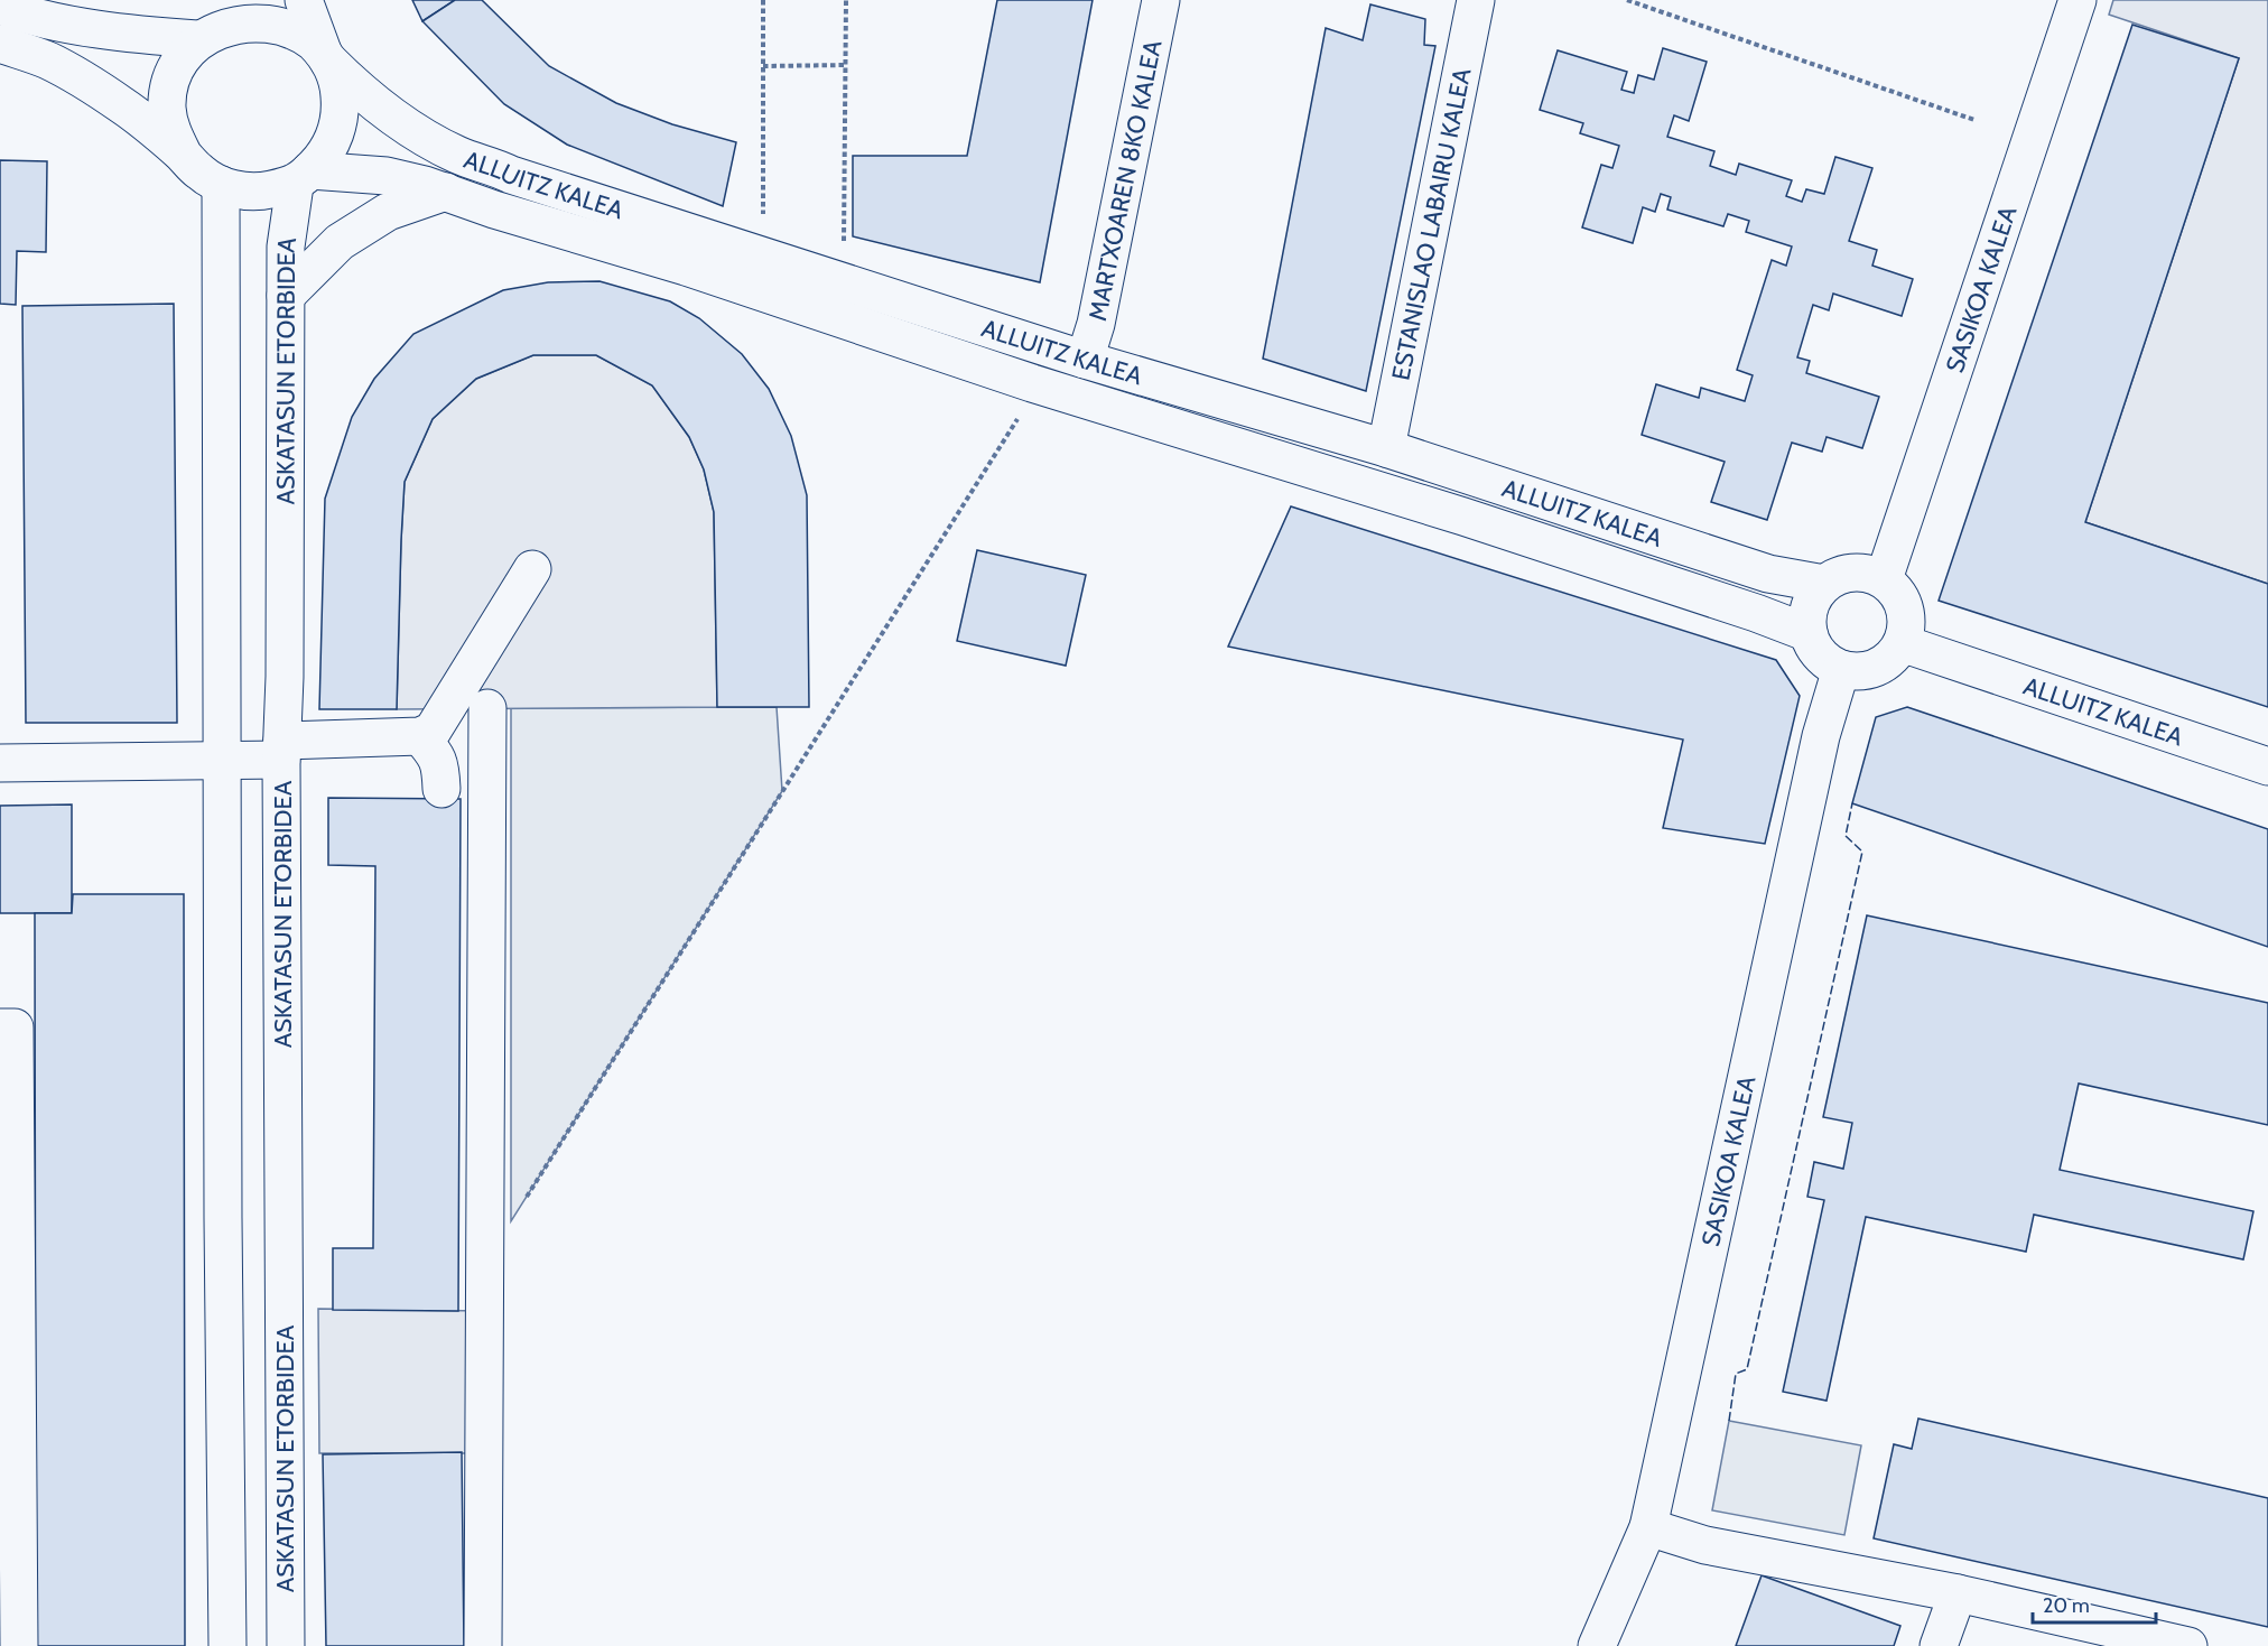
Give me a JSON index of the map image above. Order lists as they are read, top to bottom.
{
  "streets": {
    "street": [
      "MARTXOAREN 8KO KALEA",
      "ALLUITZ KALEA",
      "ESTANISLAO LABAIRU KALEA",
      "SASIKOA KALEA",
      "ASKATASUN ETORBIDEA"
    ]
  },
  "crossings": [
    ["MARTXOAREN 8KO KALEA", "ALLUITZ KALEA"],
    ["ALLUITZ KALEA", "ESTANISLAO LABAIRU KALEA"],
    ["ALLUITZ KALEA", "SASIKOA KALEA"],
    ["ALLUITZ KALEA", "ASKATASUN ETORBIDEA"]
  ],
  "scale_bar": "20 m"
}
